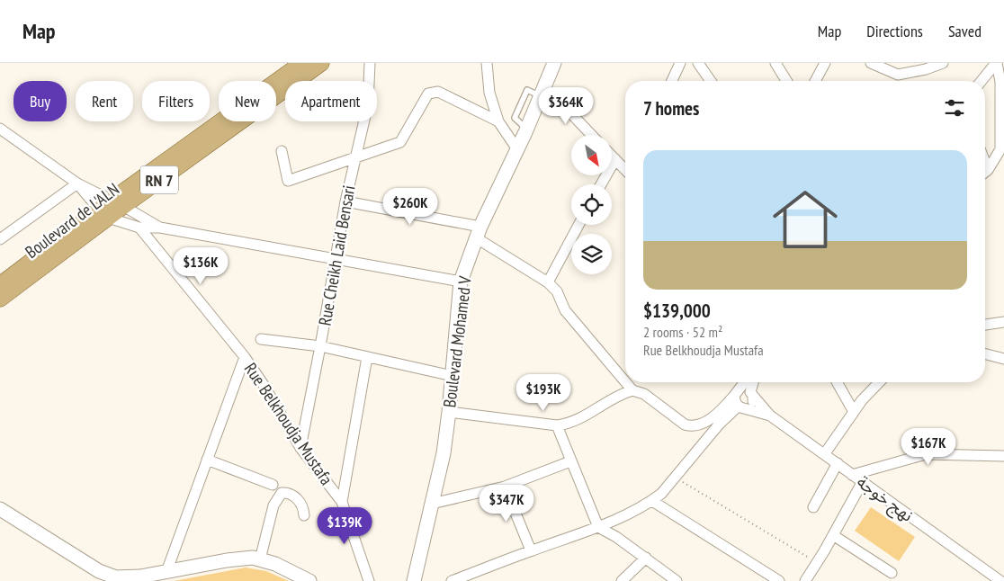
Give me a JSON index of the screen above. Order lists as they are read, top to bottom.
{
  "streets": {
    "main road": ["RN 7", "Boulevard de L'ALN", "Boulevard Mohamed V"],
    "street": ["Rue Cheikh Laid Bensari", "Rue Belkhoudja Mustafa", "نهج خوجة"]
  },
  "crossings": [
    ["Rue Cheikh Laid Bensari", "Rue Belkhoudja Mustafa"]
  ],
  "north": "bottom right",
  "page": {
    "header": "Map",
    "nav": ["Map", "Directions", "Saved"],
    "chip": [
      "Buy",
      "Rent",
      "Filters",
      "New",
      "Apartment"
    ],
    "heading": "7 homes",
    "price": [
      "$364K",
      "$260K",
      "$136K",
      "$193K",
      "$167K",
      "$347K",
      "$139K"
    ],
    "list": [
      {
        "name": "$139,000",
        "note": "2 rooms · 52 m² · Rue Belkhoudja Mustafa"
      }
    ]
  }
}
